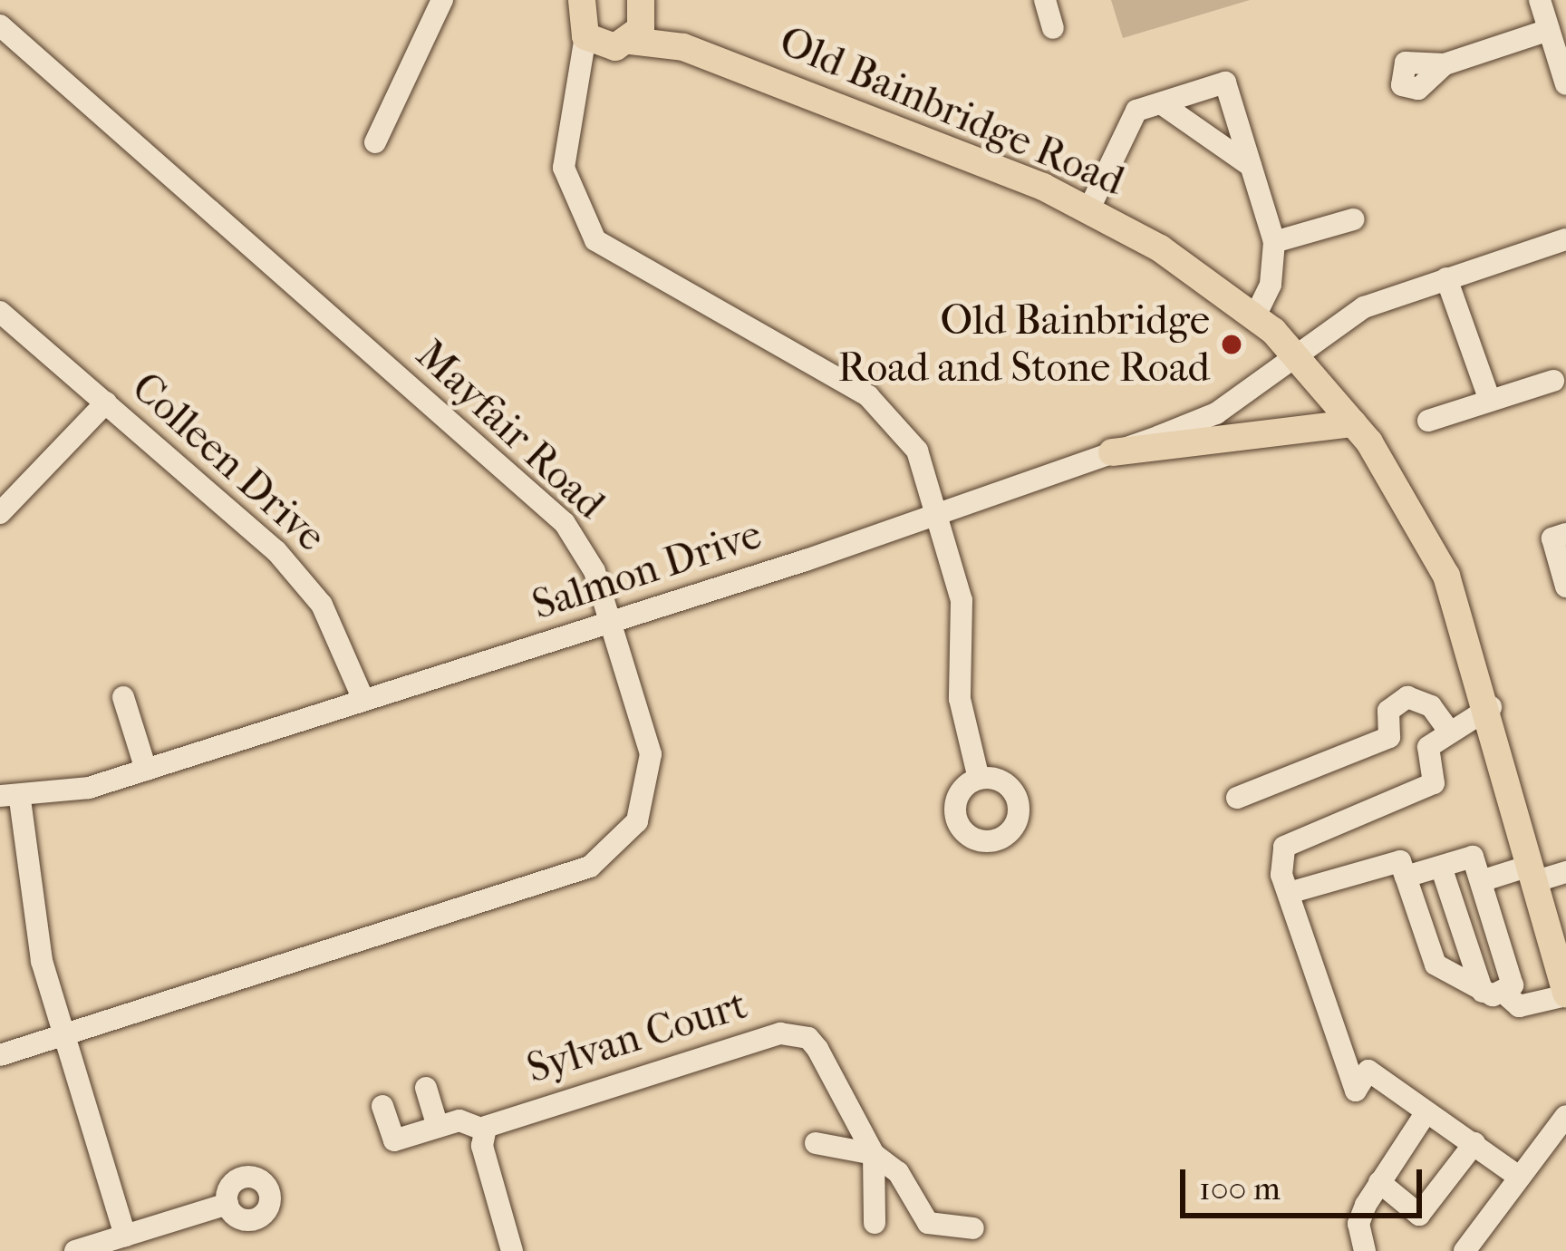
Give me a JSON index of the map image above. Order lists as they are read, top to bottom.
{
  "streets": {
    "main road": ["Old Bainbridge Road"],
    "street": [
      "Mayfair Road",
      "Colleen Drive",
      "Salmon Drive",
      "Sylvan Court"
    ]
  },
  "crossings": [
    ["Old Bainbridge Road", "Salmon Drive"],
    ["Mayfair Road", "Salmon Drive"],
    ["Colleen Drive", "Salmon Drive"]
  ],
  "places": ["Old Bainbridge Road and Stone Road"],
  "scale_bar": "100 m"
}
